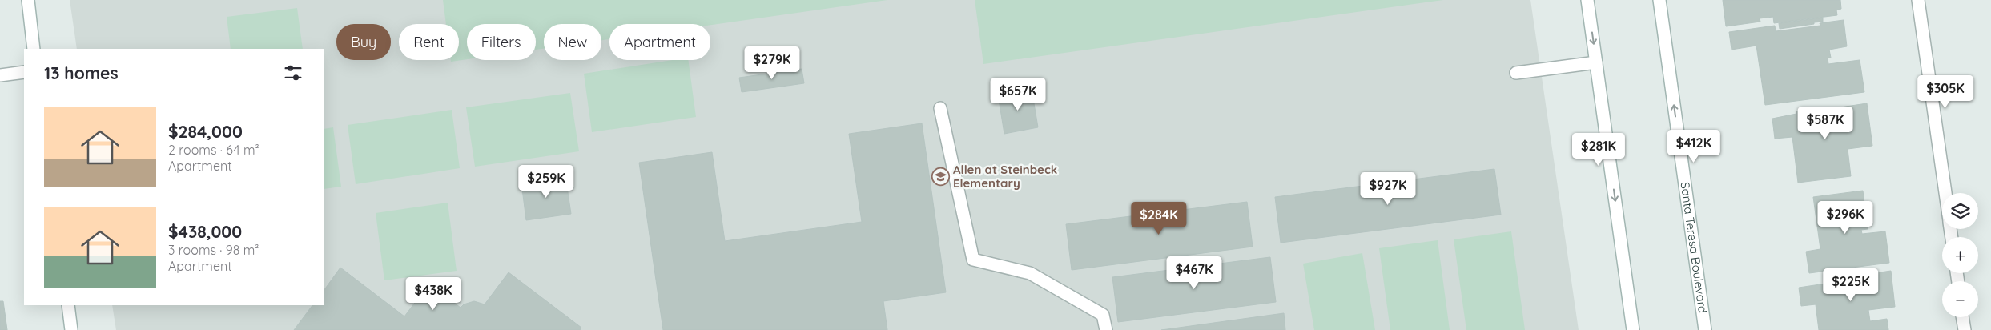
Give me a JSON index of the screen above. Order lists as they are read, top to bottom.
{
  "streets": {
    "main road": ["Santa Teresa Boulevard"]
  },
  "places": {
    "school or university": ["Allen at Steinbeck Elementary"]
  },
  "page": {
    "chip": [
      "Buy",
      "Rent",
      "Filters",
      "New",
      "Apartment"
    ],
    "price": [
      "$279K",
      "$305K",
      "$657K",
      "$587K",
      "$412K",
      "$281K",
      "$259K",
      "$927K",
      "$296K",
      "$284K",
      "$467K",
      "$225K",
      "$438K"
    ],
    "heading": "13 homes",
    "list": [
      {
        "name": "$284,000",
        "note": "2 rooms · 64 m² · Apartment"
      },
      {
        "name": "$438,000",
        "note": "3 rooms · 98 m² · Apartment"
      }
    ],
    "map_buttons": ["+", "−"]
  }
}
